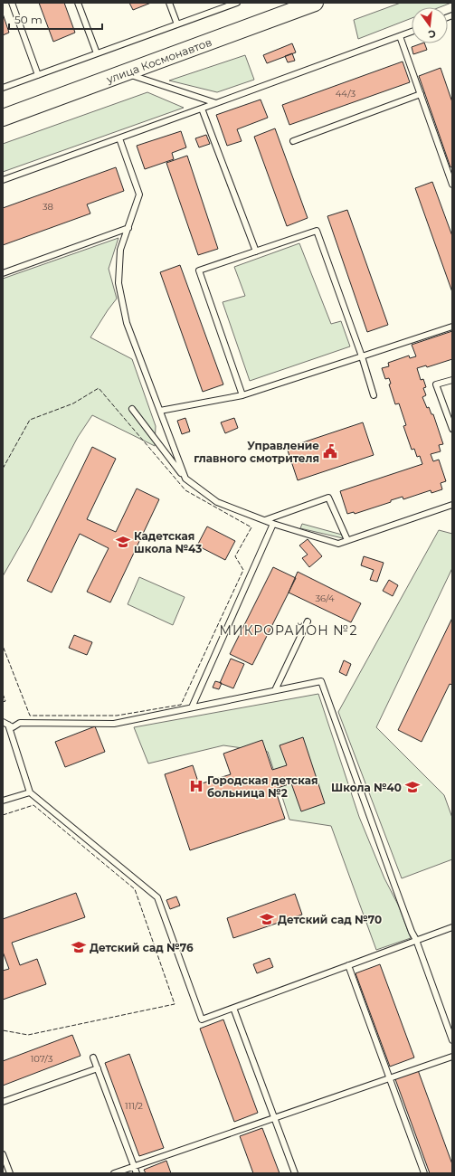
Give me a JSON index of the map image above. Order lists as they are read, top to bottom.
{
  "streets": {
    "main road": ["улица Космонавтов"]
  },
  "districts": ["МИКРОРАЙОН №2"],
  "places": {
    "public building": ["Управление главного смотрителя"],
    "school or university": [
      "Кадетская школа №43",
      "Школа №40",
      "Детский сад №70",
      "Детский сад №76"
    ],
    "hospital": ["Городская детская больница №2"]
  },
  "house_numbers": [
    "44/3",
    "38",
    "36/4",
    "107/3",
    "111/2"
  ],
  "scale_bar": "50 m",
  "north": "bottom"
}
